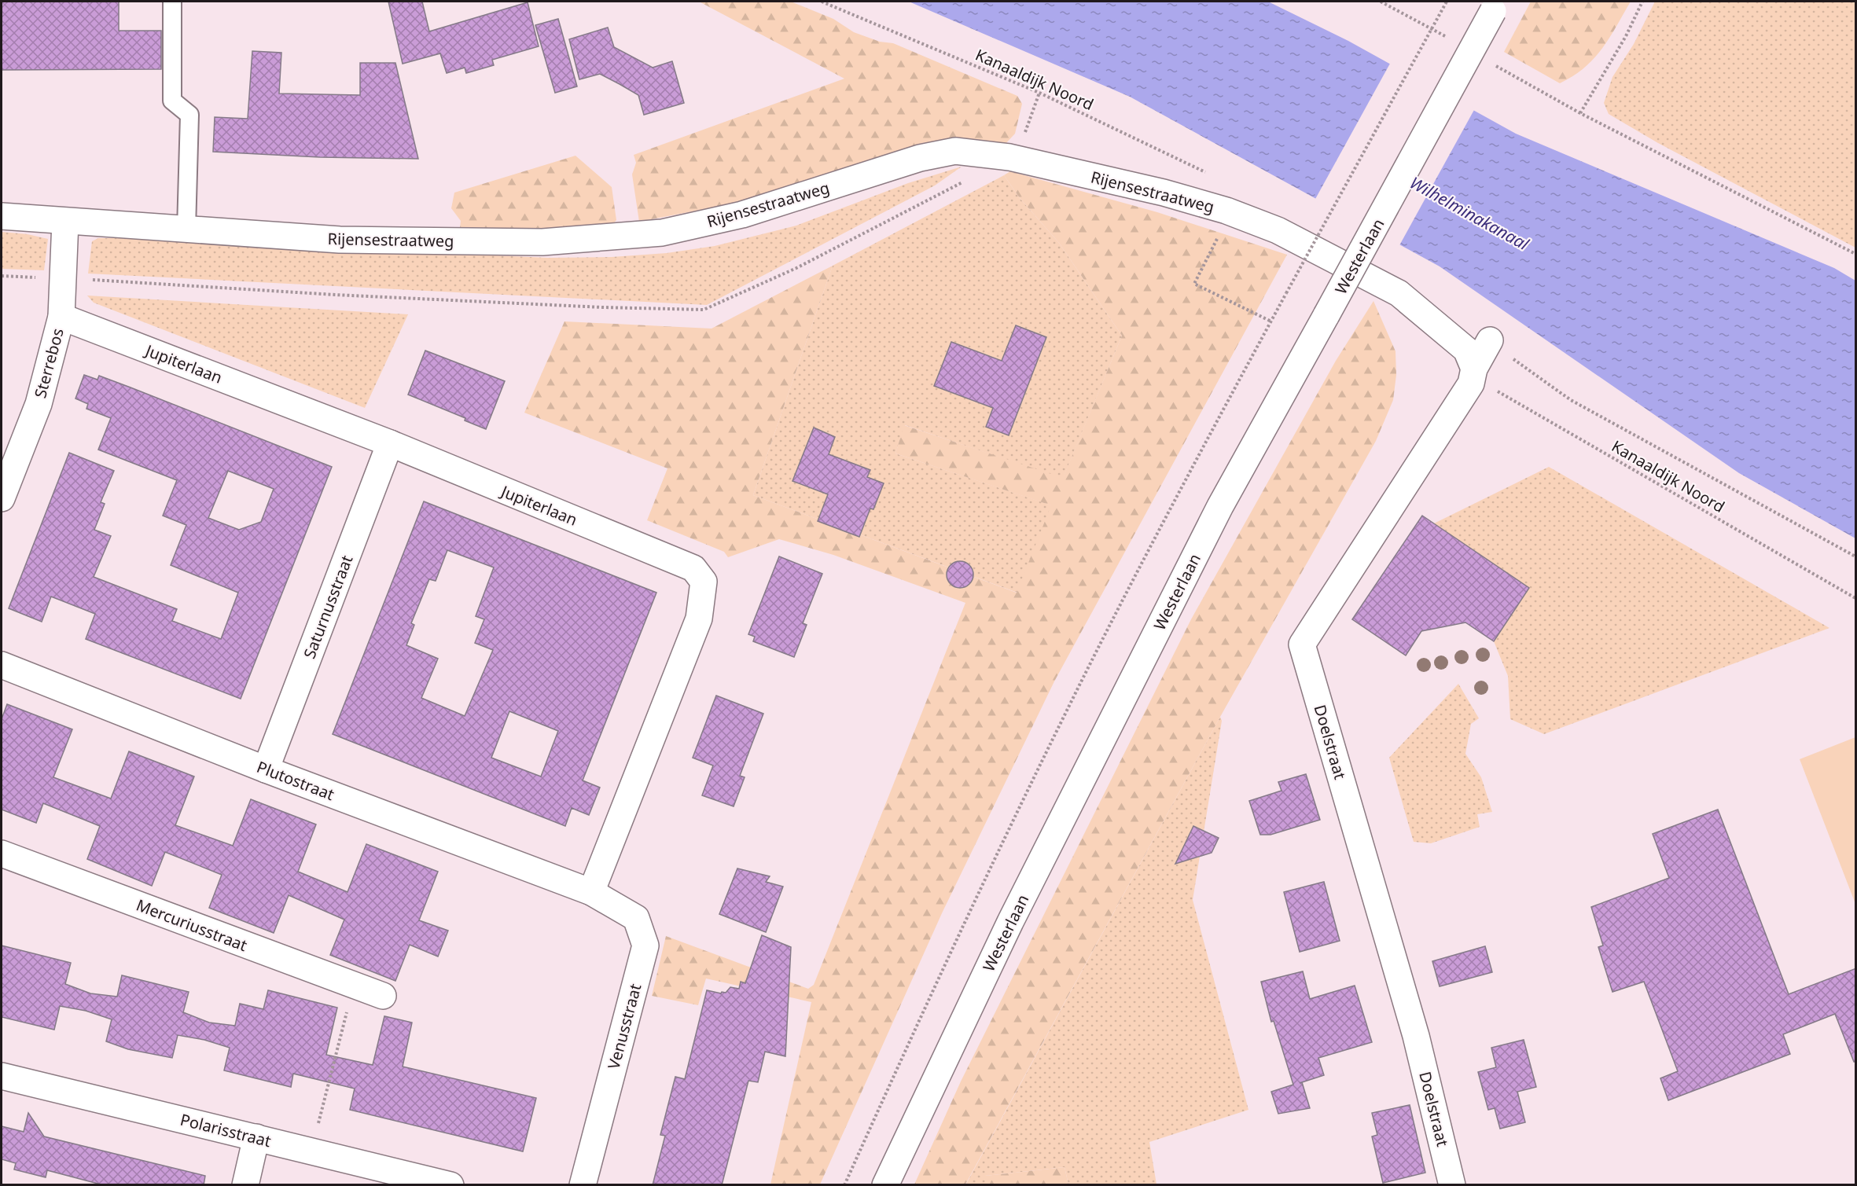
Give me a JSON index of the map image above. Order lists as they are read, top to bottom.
{
  "streets": {
    "street": [
      "Rijensestraatweg",
      "Westerlaan",
      "Sterrebos",
      "Jupiterlaan",
      "Saturnusstraat",
      "Doelstraat",
      "Plutostraat",
      "Mercuriusstraat",
      "Venusstraat",
      "Polarisstraat"
    ],
    "path": ["Kanaaldijk Noord"]
  },
  "crossings": [
    ["Kanaaldijk Noord", "Rijensestraatweg"],
    ["Kanaaldijk Noord", "Doelstraat"],
    ["Rijensestraatweg", "Sterrebos"],
    ["Rijensestraatweg", "Doelstraat"],
    ["Sterrebos", "Jupiterlaan"],
    ["Jupiterlaan", "Saturnusstraat"],
    ["Jupiterlaan", "Plutostraat"],
    ["Jupiterlaan", "Venusstraat"],
    ["Saturnusstraat", "Plutostraat"],
    ["Plutostraat", "Venusstraat"]
  ],
  "water": ["Wilhelminakanaal"]
}
